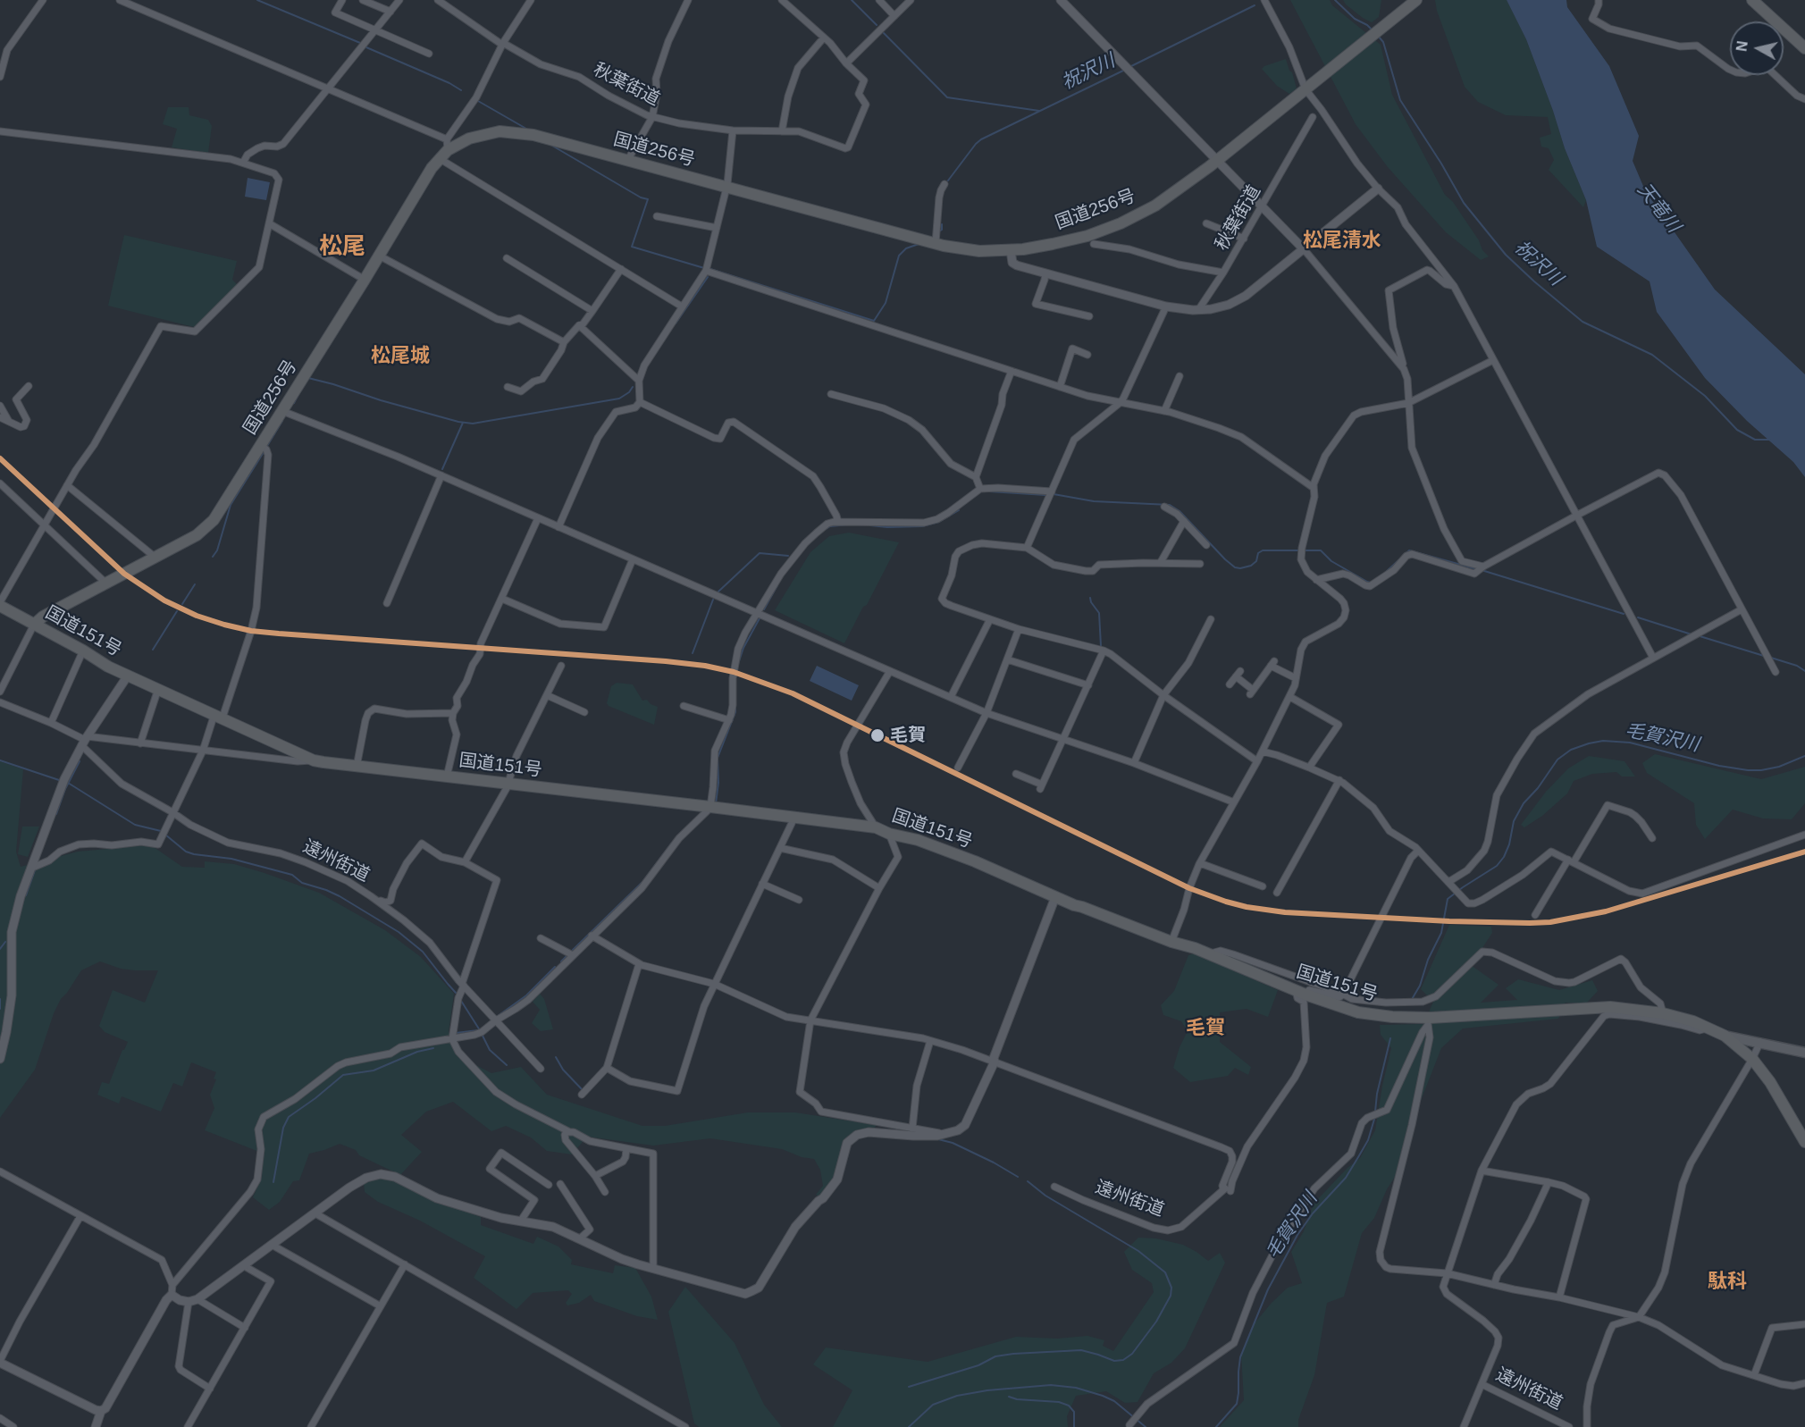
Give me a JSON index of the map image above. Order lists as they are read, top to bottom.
{
  "streets": {
    "highway": ["国道256号", "国道151号"],
    "street": ["秋葉街道", "遠州街道"]
  },
  "crossings": [
    ["国道256号", "国道151号"],
    ["国道151号", "遠州街道"]
  ],
  "districts": [
    "松尾清水",
    "松尾",
    "松尾城",
    "毛賀",
    "駄科"
  ],
  "water": ["祝沢川", "天竜川", "毛賀沢川"],
  "places": ["毛賀"],
  "north": "left"
}
